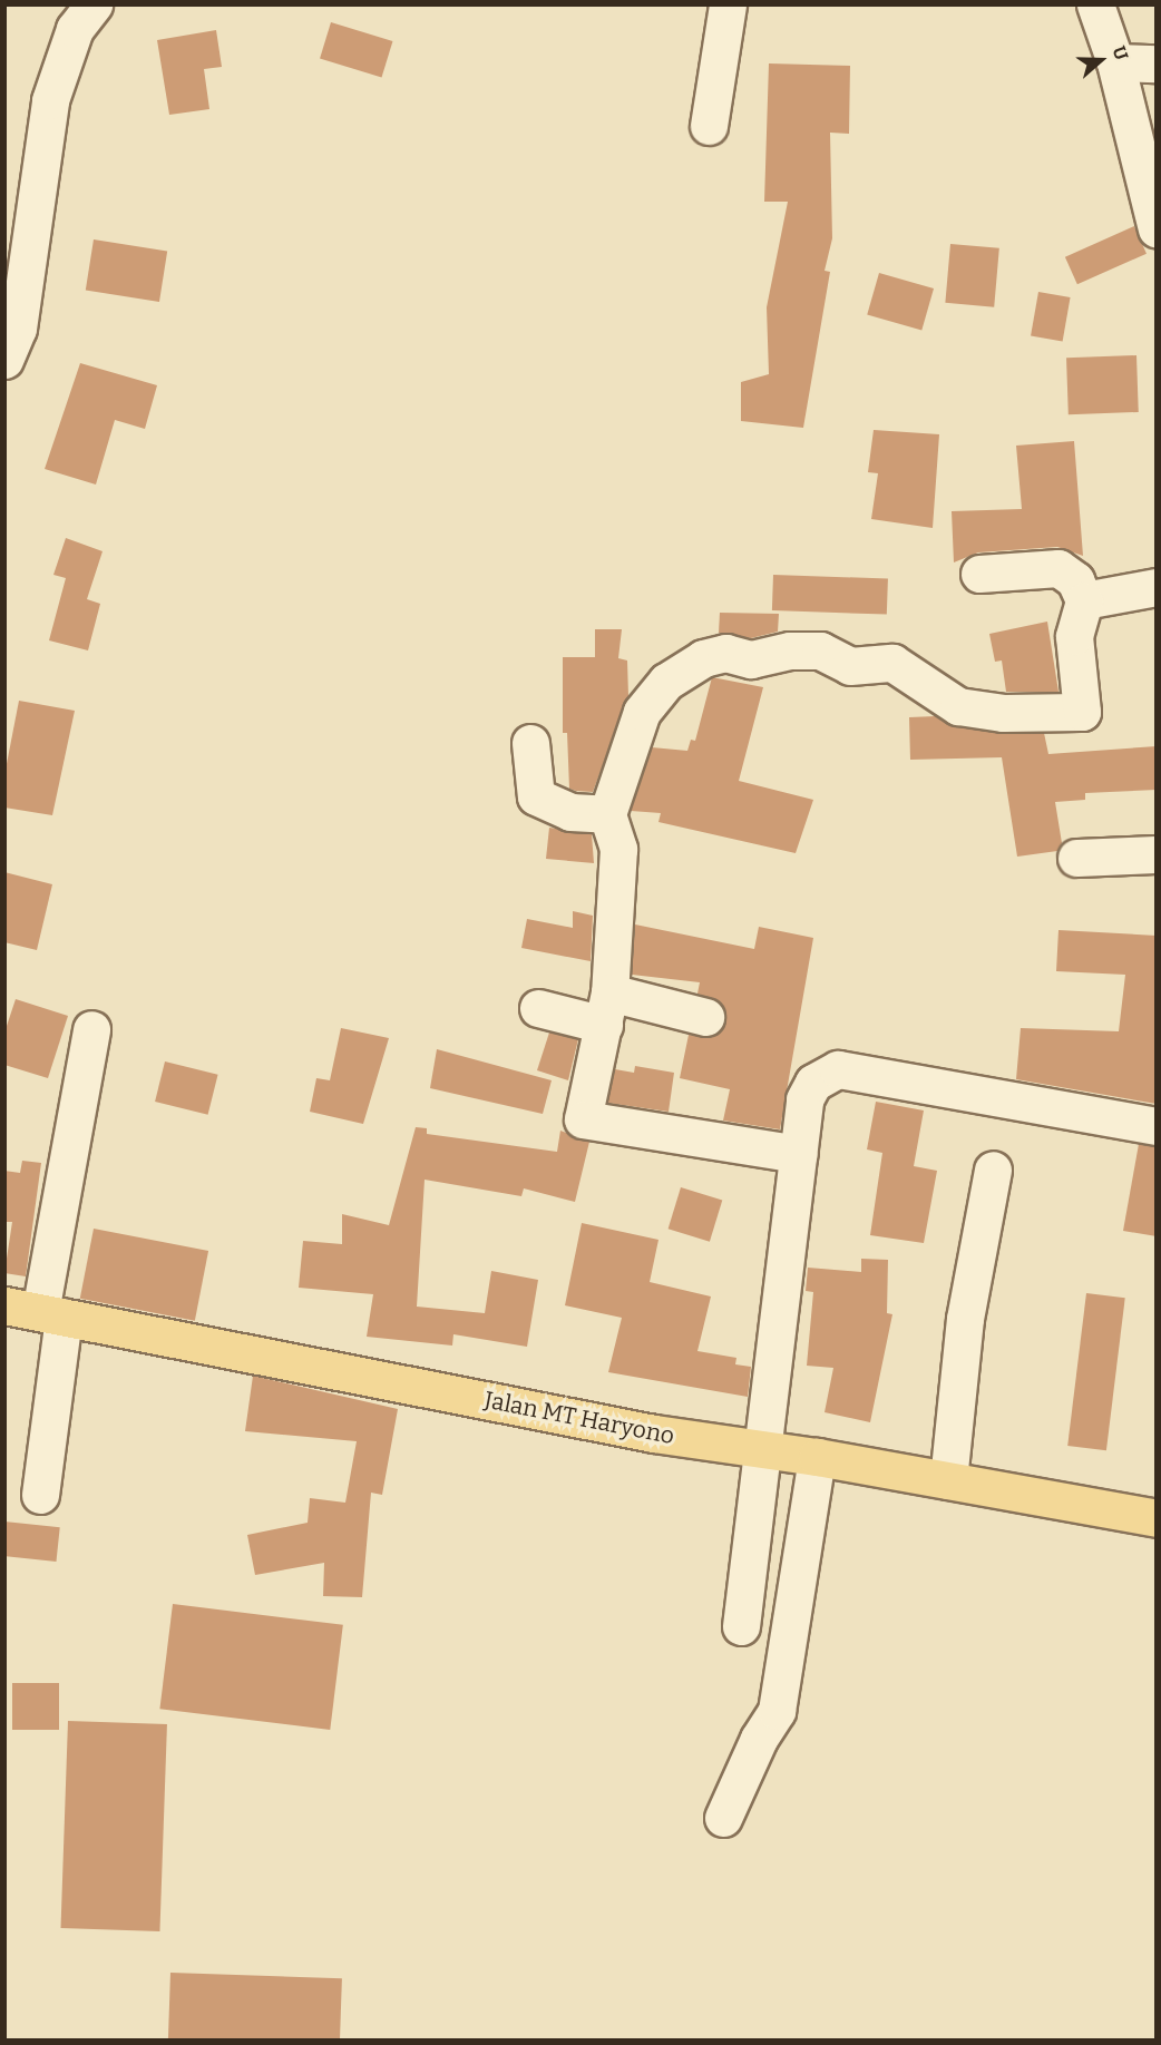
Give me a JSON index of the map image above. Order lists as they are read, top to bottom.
{
  "streets": {
    "main road": ["Jalan MT Haryono"]
  },
  "north": "right"
}
